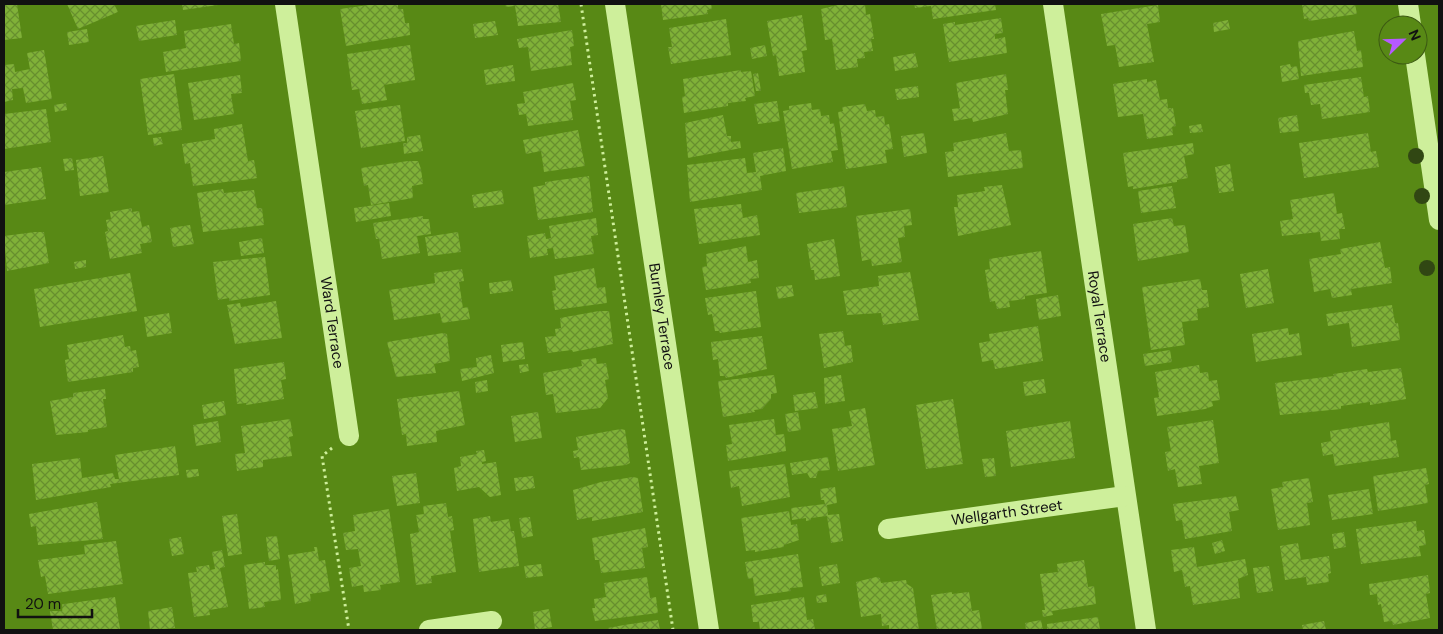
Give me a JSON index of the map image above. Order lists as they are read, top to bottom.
{
  "streets": {
    "street": [
      "Burnley Terrace",
      "Royal Terrace",
      "Ward Terrace",
      "Wellgarth Street"
    ]
  },
  "crossings": [
    ["Royal Terrace", "Wellgarth Street"]
  ],
  "scale_bar": "20 m",
  "north": "top right"
}
